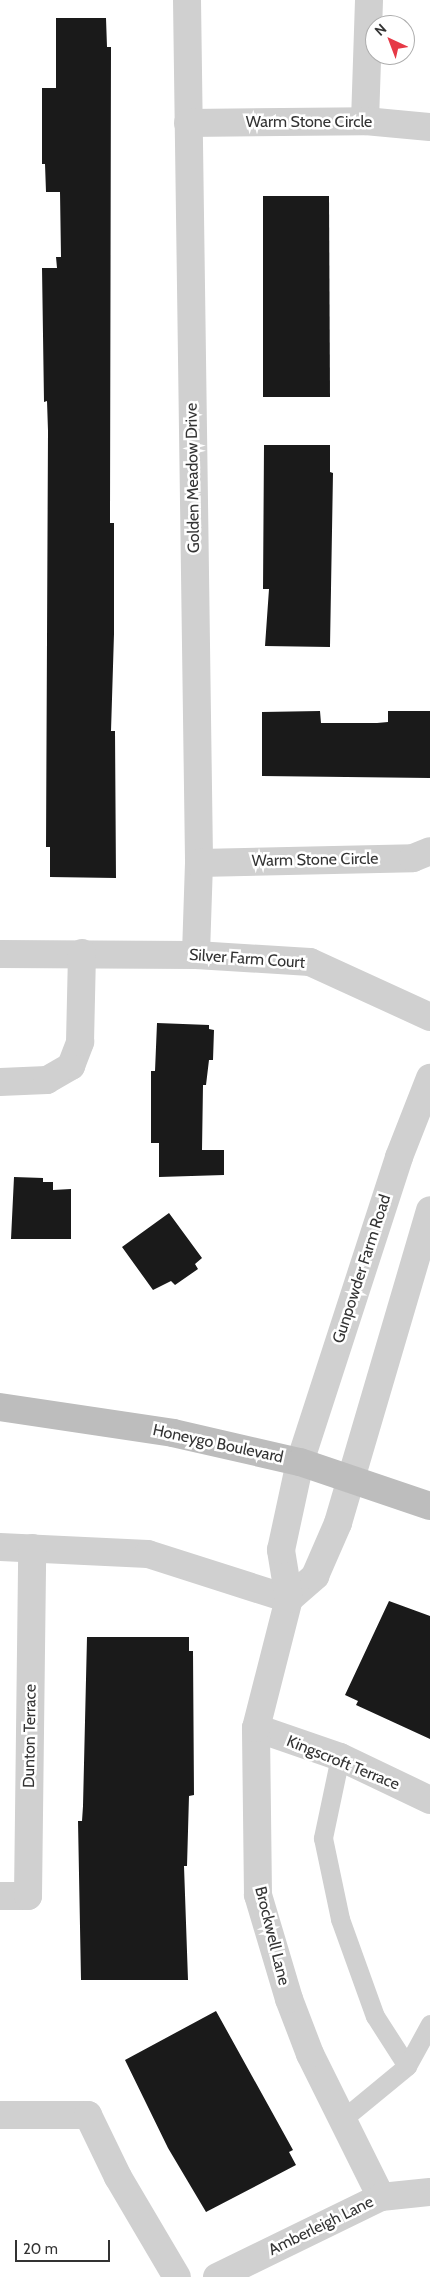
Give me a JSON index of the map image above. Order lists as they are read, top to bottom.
{
  "streets": {
    "main road": ["Honeygo Boulevard"],
    "street": [
      "Warm Stone Circle",
      "Golden Meadow Drive",
      "Silver Farm Court",
      "Gunpowder Farm Road",
      "Dunton Terrace",
      "Kingscroft Terrace",
      "Brockwell Lane",
      "Amberleigh Lane"
    ]
  },
  "crossings": [
    ["Warm Stone Circle", "Golden Meadow Drive"],
    ["Golden Meadow Drive", "Silver Farm Court"],
    ["Gunpowder Farm Road", "Honeygo Boulevard"],
    ["Gunpowder Farm Road", "Brockwell Lane"],
    ["Honeygo Boulevard", "Brockwell Lane"],
    ["Kingscroft Terrace", "Brockwell Lane"],
    ["Brockwell Lane", "Amberleigh Lane"]
  ],
  "scale_bar": "20 m",
  "north": "top left"
}
